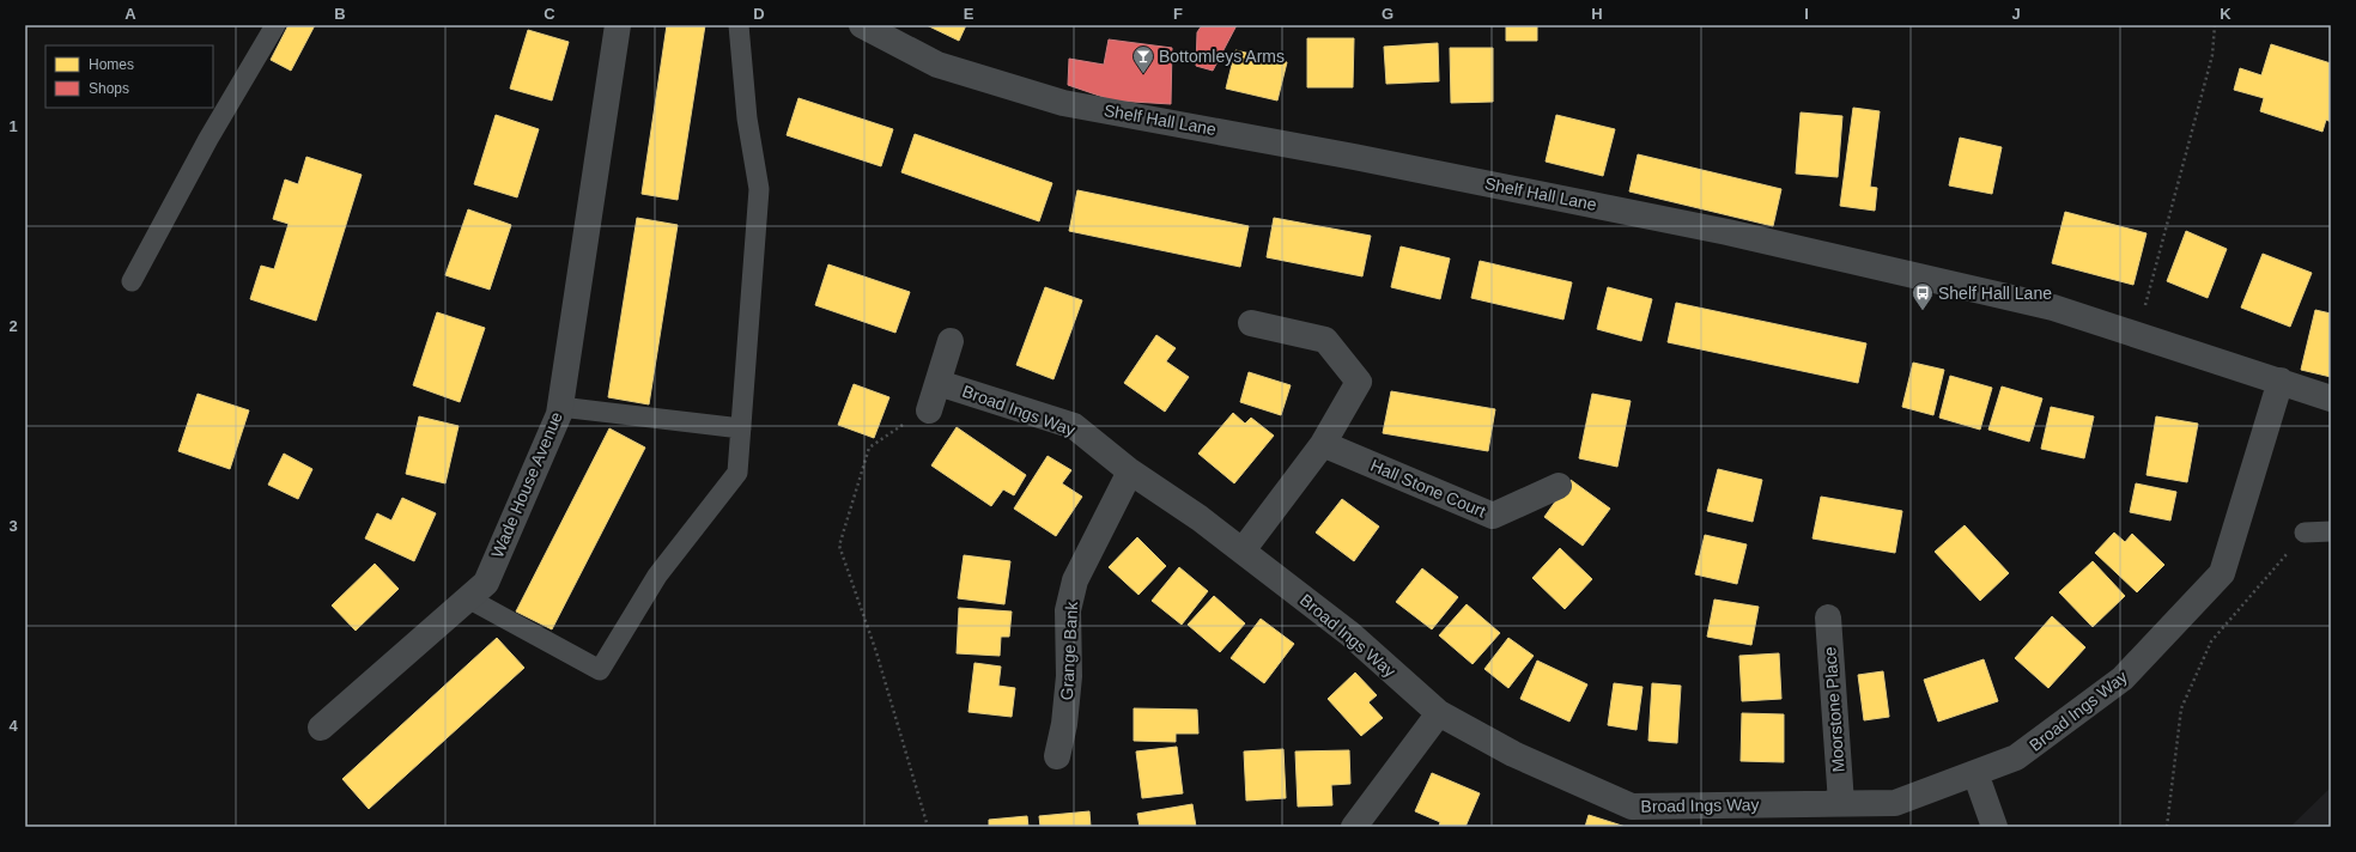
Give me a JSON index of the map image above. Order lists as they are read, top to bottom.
{
  "streets": {
    "street": [
      "Shelf Hall Lane",
      "Broad Ings Way",
      "Wade House Avenue",
      "Hall Stone Court",
      "Grange Bank",
      "Moorstone Place"
    ]
  },
  "crossings": [
    ["Shelf Hall Lane", "Broad Ings Way"],
    ["Broad Ings Way", "Grange Bank"],
    ["Broad Ings Way", "Moorstone Place"]
  ],
  "places": {
    "bar": ["Bottomleys Arms"],
    "bus stop": ["Shelf Hall Lane"]
  },
  "legend": ["Homes", "Shops"],
  "grid": {
    "columns": [
      "A",
      "B",
      "C",
      "D",
      "E",
      "F",
      "G",
      "H",
      "I",
      "J",
      "K"
    ],
    "rows": [
      "1",
      "2",
      "3",
      "4"
    ]
  }
}
